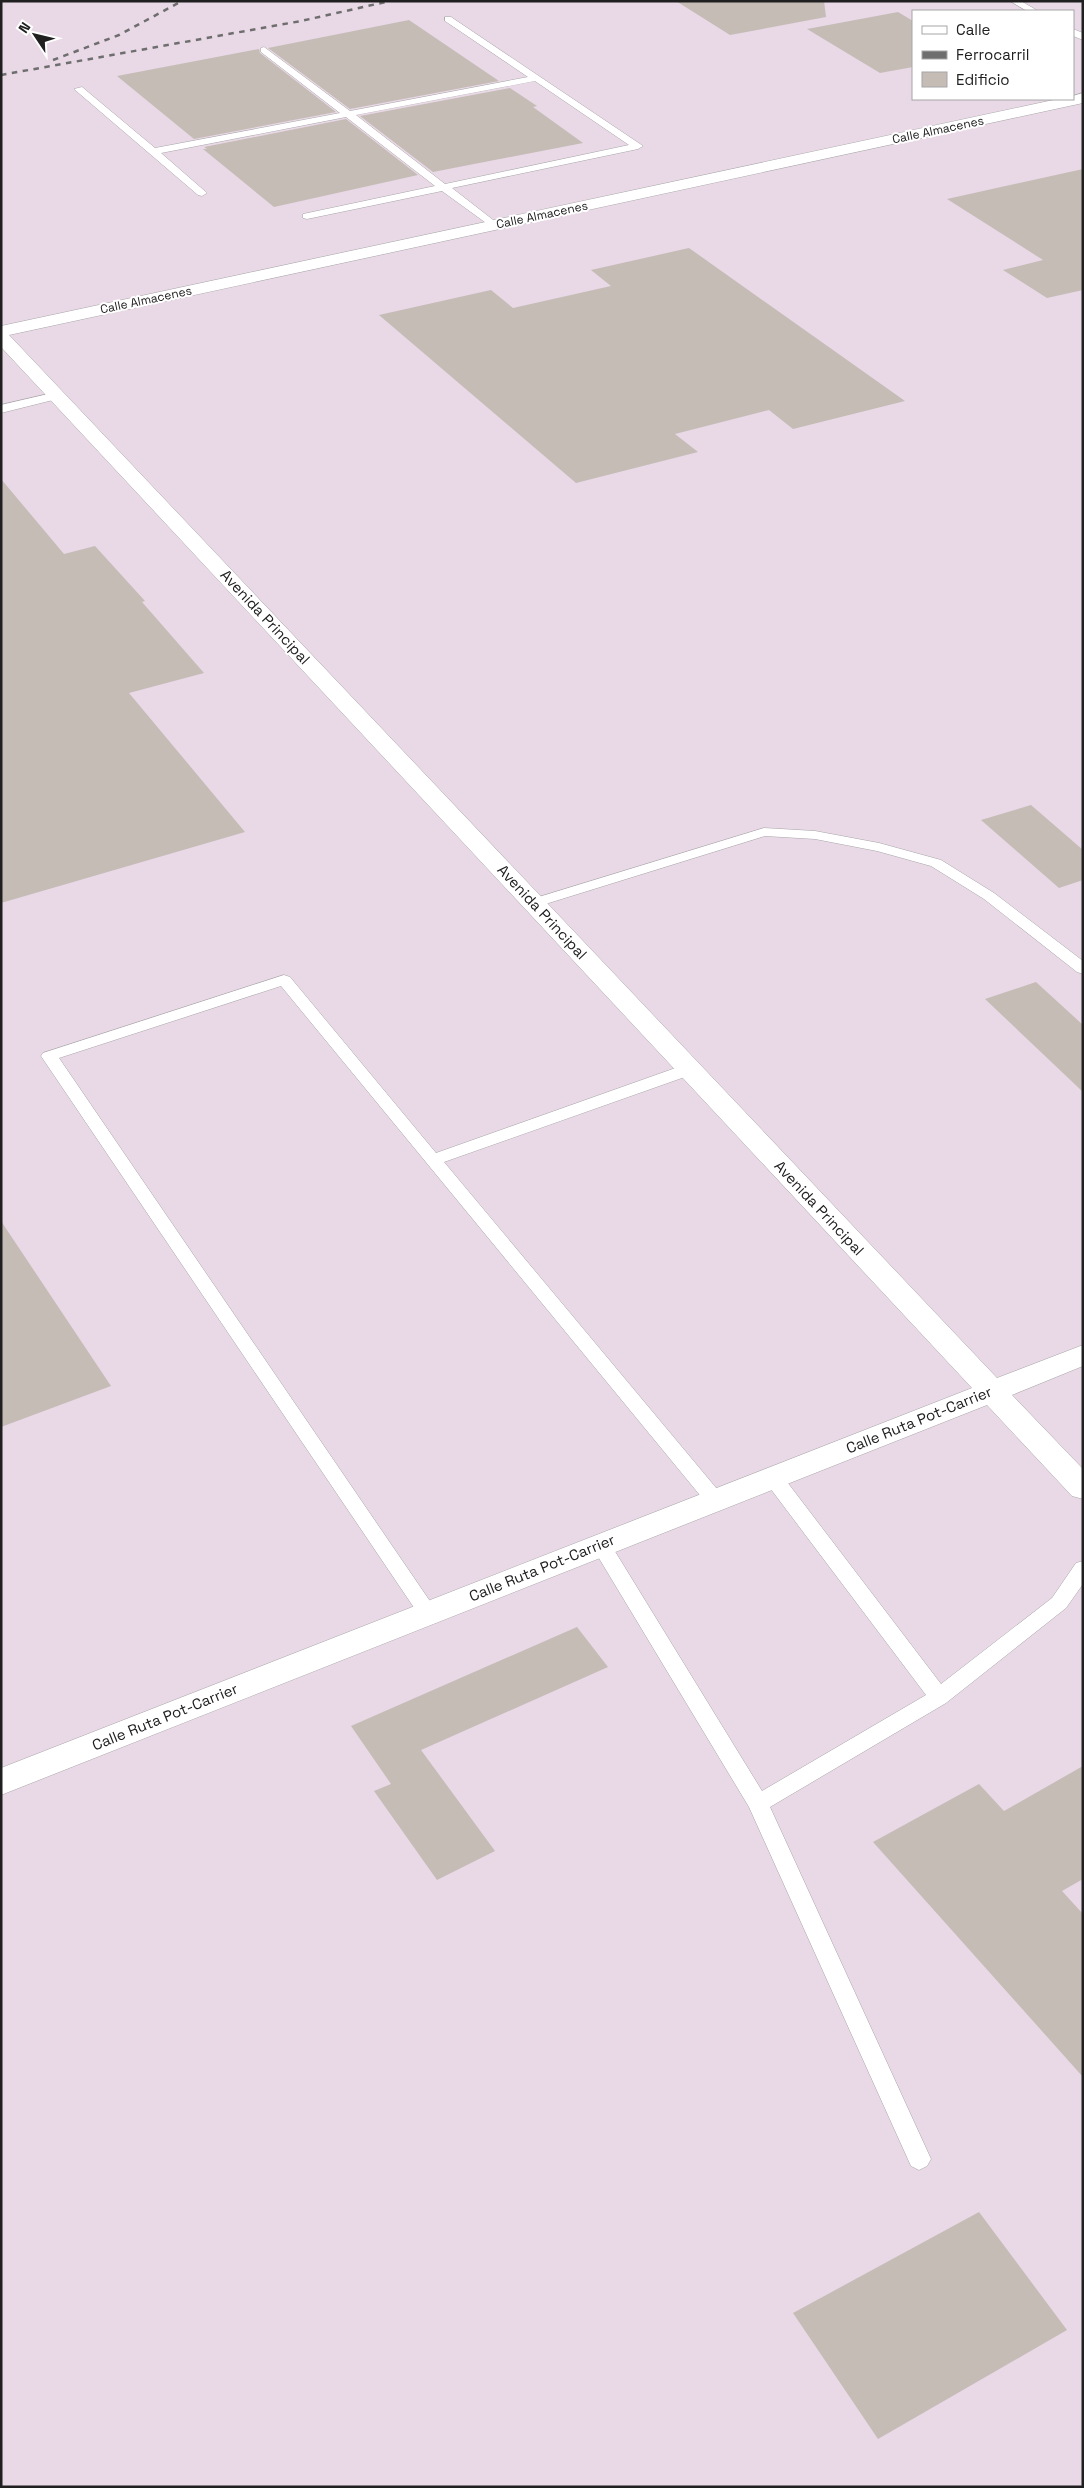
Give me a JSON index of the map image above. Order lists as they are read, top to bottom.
{
  "streets": {
    "street": ["Calle Almacenes", "Avenida Principal", "Calle Ruta Pot-Carrier"]
  },
  "crossings": [
    ["Avenida Principal", "Calle Ruta Pot-Carrier"]
  ],
  "legend": ["Calle", "Ferrocarril", "Edificio"],
  "north": "top left"
}
